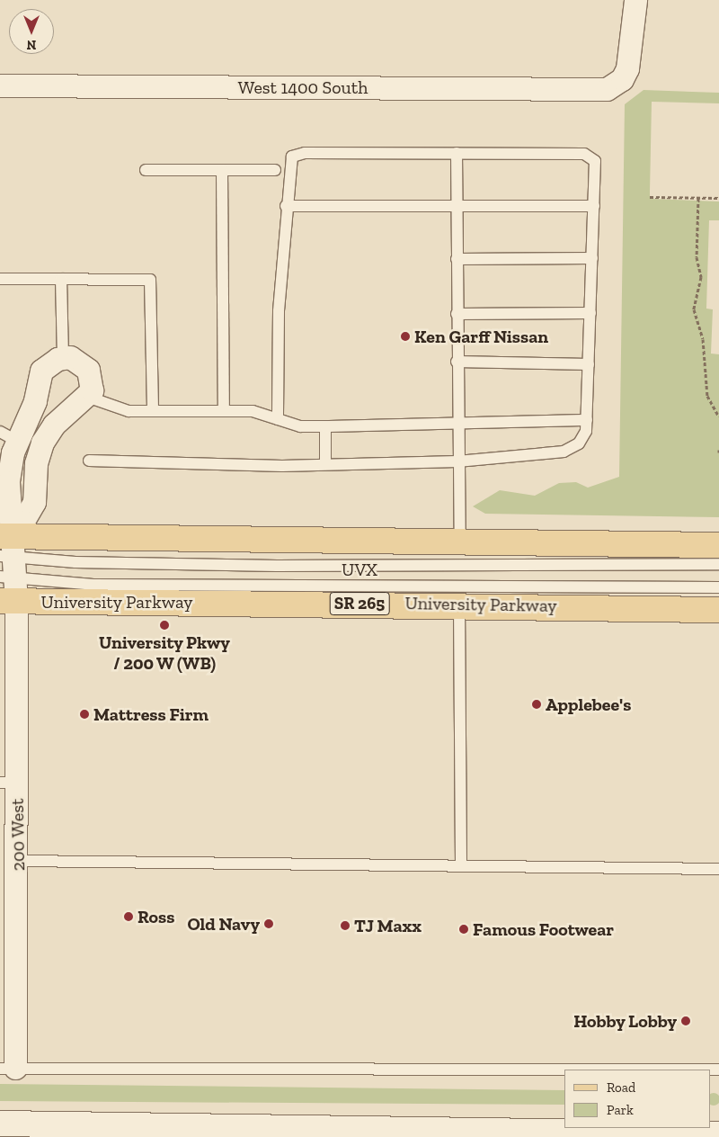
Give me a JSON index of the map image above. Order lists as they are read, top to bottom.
{
  "streets": {
    "main road": ["University Parkway", "SR 265"],
    "street": ["West 1400 South", "200 West"],
    "lane": ["UVX"]
  },
  "crossings": [
    ["UVX", "University Parkway"],
    ["UVX", "200 West"],
    ["University Parkway", "200 West"]
  ],
  "places": [
    "Ken Garff Nissan",
    "University Pkwy / 200 W (WB)",
    "Applebee's",
    "Mattress Firm",
    "Ross",
    "Old Navy",
    "TJ Maxx",
    "Famous Footwear",
    "Hobby Lobby"
  ],
  "legend": ["Road", "Park"],
  "north": "bottom"
}
